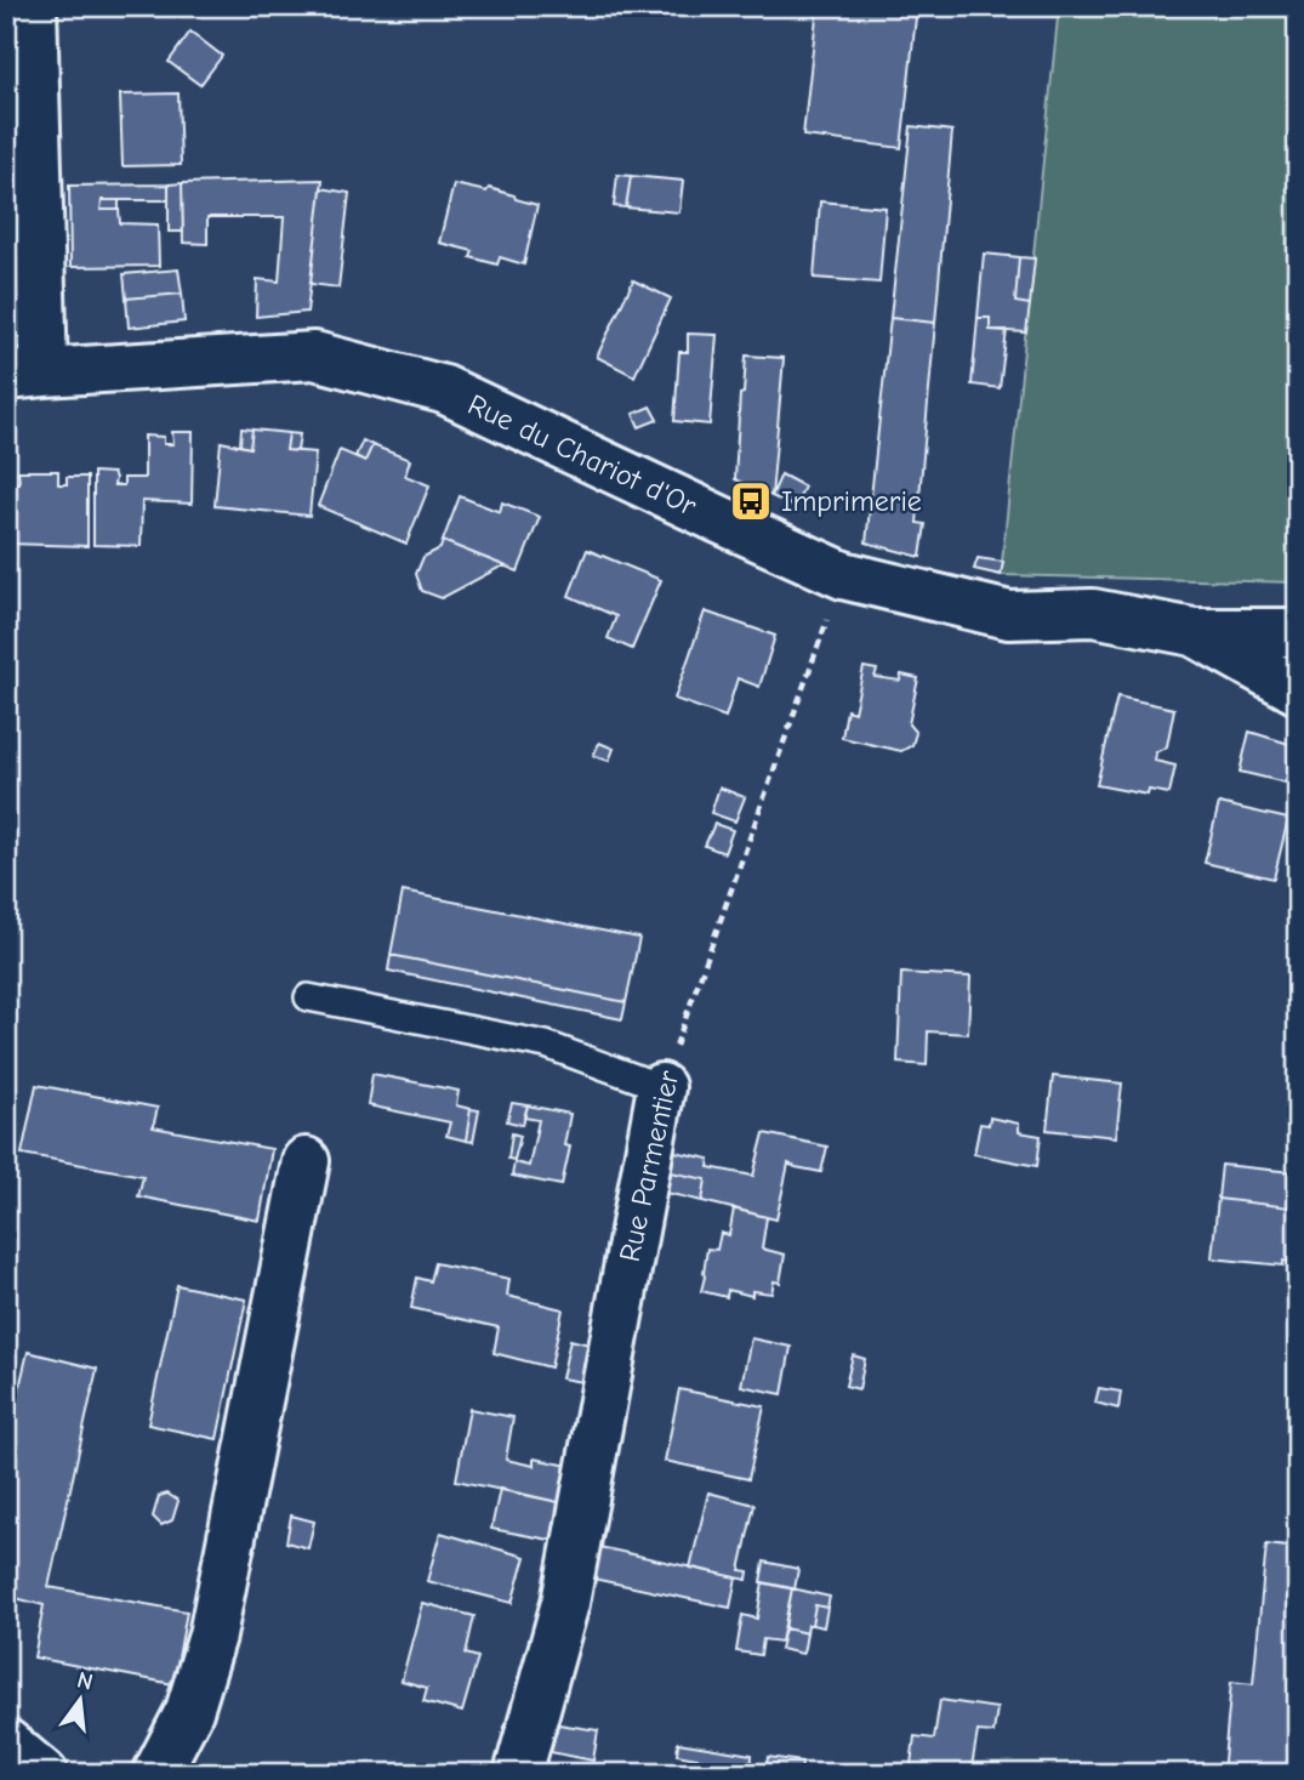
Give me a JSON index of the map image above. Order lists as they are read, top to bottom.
{
  "streets": {
    "street": ["Rue du Chariot d'Or", "Rue Parmentier"]
  },
  "crossings": [
    ["Rue du Chariot d'Or", "Rue Parmentier"]
  ],
  "places": {
    "bus stop": ["Imprimerie"]
  },
  "north": "top"
}
